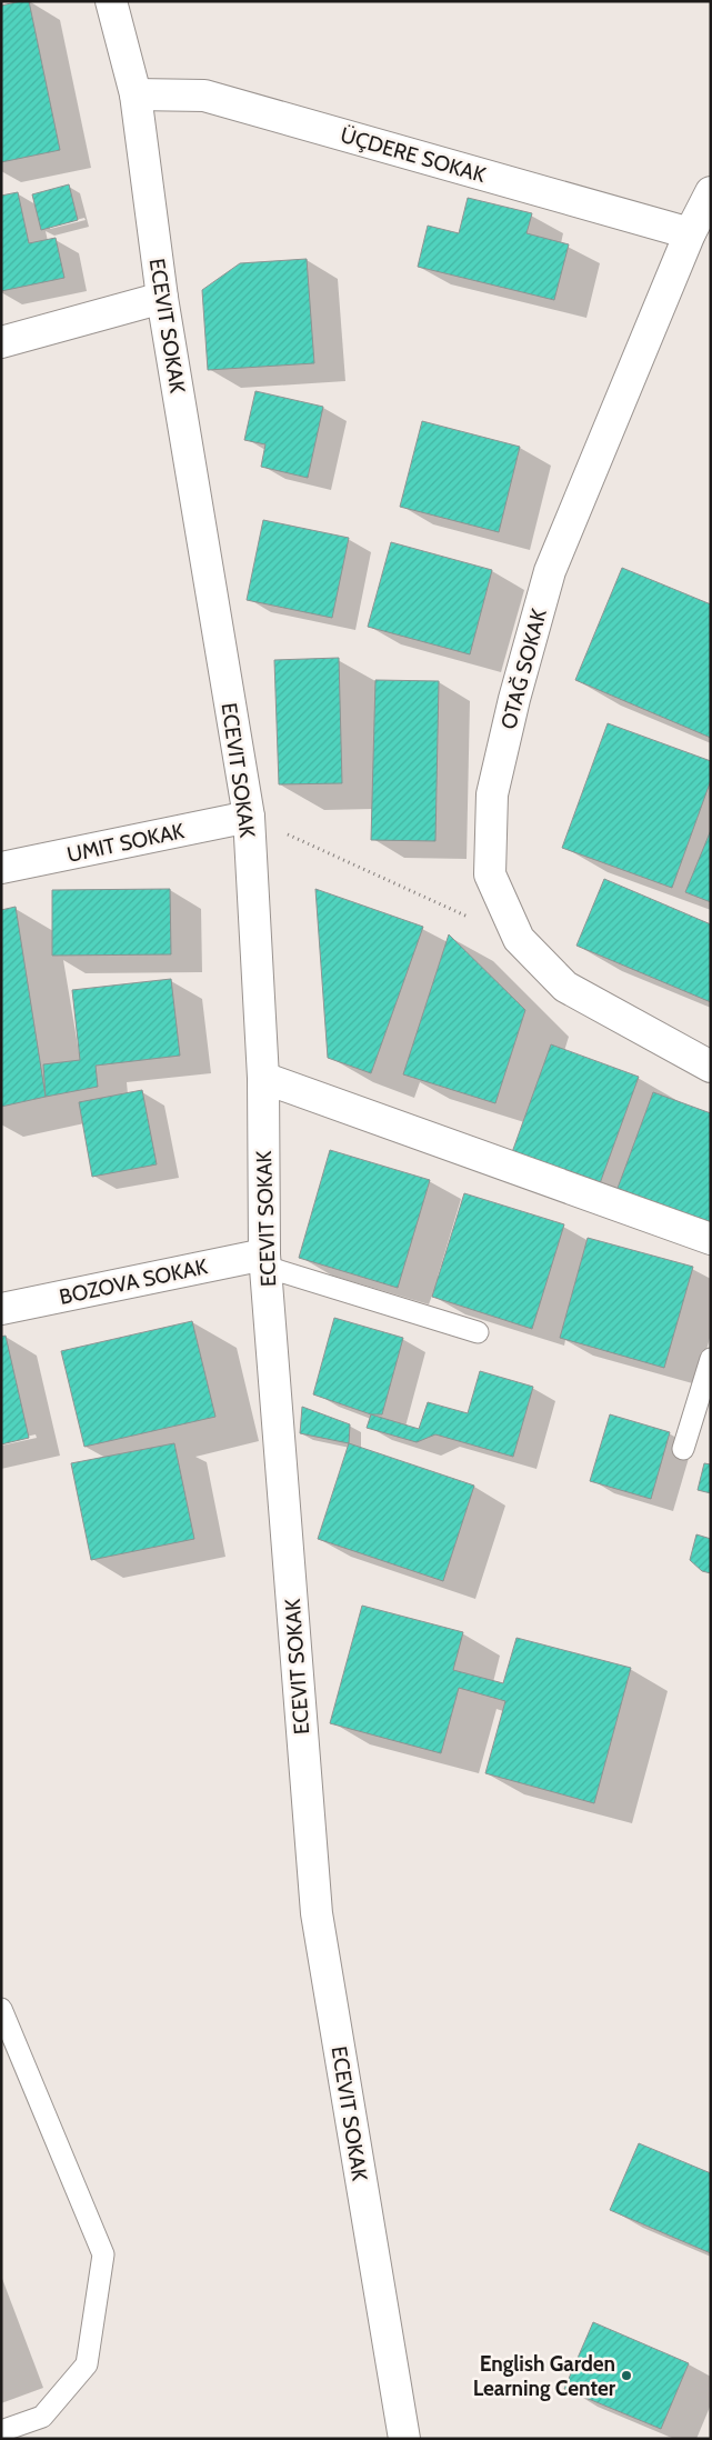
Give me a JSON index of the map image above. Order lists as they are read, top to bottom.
{
  "streets": {
    "street": [
      "ÜÇDERE SOKAK",
      "ECEVIT SOKAK",
      "OTAĞ SOKAK",
      "UMIT SOKAK",
      "BOZOVA SOKAK"
    ]
  },
  "crossings": [
    ["ÜÇDERE SOKAK", "ECEVIT SOKAK"],
    ["ÜÇDERE SOKAK", "OTAĞ SOKAK"],
    ["ECEVIT SOKAK", "UMIT SOKAK"],
    ["ECEVIT SOKAK", "BOZOVA SOKAK"]
  ],
  "places": ["English Garden Learning Center"]
}
